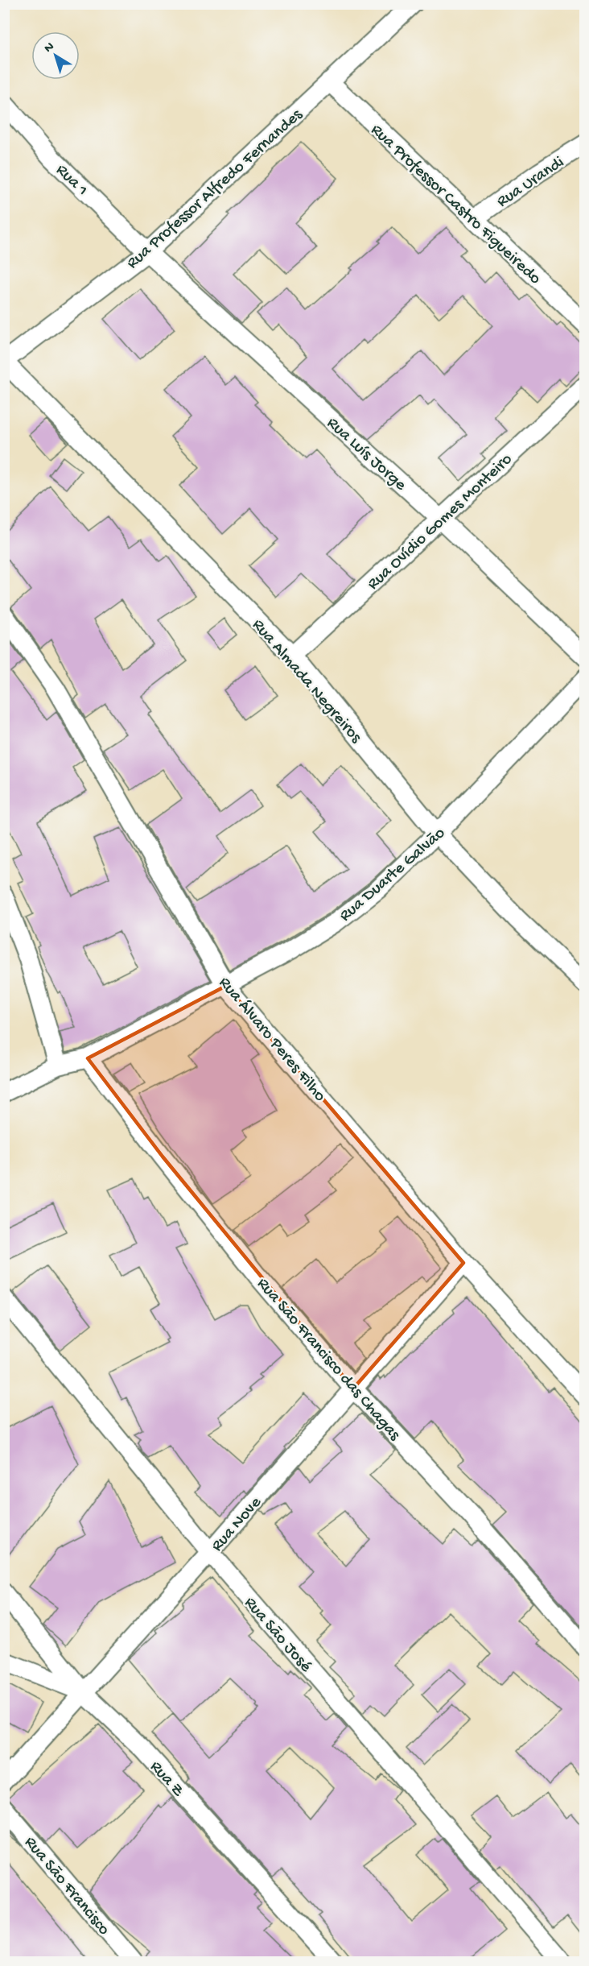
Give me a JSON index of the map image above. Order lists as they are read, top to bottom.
{
  "streets": {
    "street": [
      "Rua 1",
      "Rua Urandi",
      "Rua Professor Alfredo Fernandes",
      "Rua Professor Castro Figueiredo",
      "Rua Luís Jorge",
      "Rua Ovídio Gomes Monteiro",
      "Rua Almada Negreiros",
      "Rua Duarte Galvão",
      "Rua Álvaro Peres Filho",
      "Rua São Francisco das Chagas",
      "Rua Nove",
      "Rua São José",
      "Rua Z",
      "Rua São Francisco"
    ]
  },
  "crossings": [
    ["Rua 1", "Rua Professor Alfredo Fernandes"],
    ["Rua 1", "Rua Luís Jorge"],
    ["Rua Urandi", "Rua Professor Castro Figueiredo"],
    ["Rua Professor Alfredo Fernandes", "Rua Professor Castro Figueiredo"],
    ["Rua Professor Alfredo Fernandes", "Rua Luís Jorge"],
    ["Rua Professor Alfredo Fernandes", "Rua Almada Negreiros"],
    ["Rua Luís Jorge", "Rua Ovídio Gomes Monteiro"],
    ["Rua Ovídio Gomes Monteiro", "Rua Almada Negreiros"],
    ["Rua Almada Negreiros", "Rua Duarte Galvão"],
    ["Rua Duarte Galvão", "Rua Álvaro Peres Filho"],
    ["Rua Duarte Galvão", "Rua São Francisco das Chagas"],
    ["Rua Álvaro Peres Filho", "Rua Nove"],
    ["Rua São Francisco das Chagas", "Rua Nove"],
    ["Rua Nove", "Rua São José"],
    ["Rua Nove", "Rua Z"]
  ],
  "north": "top left"
}
